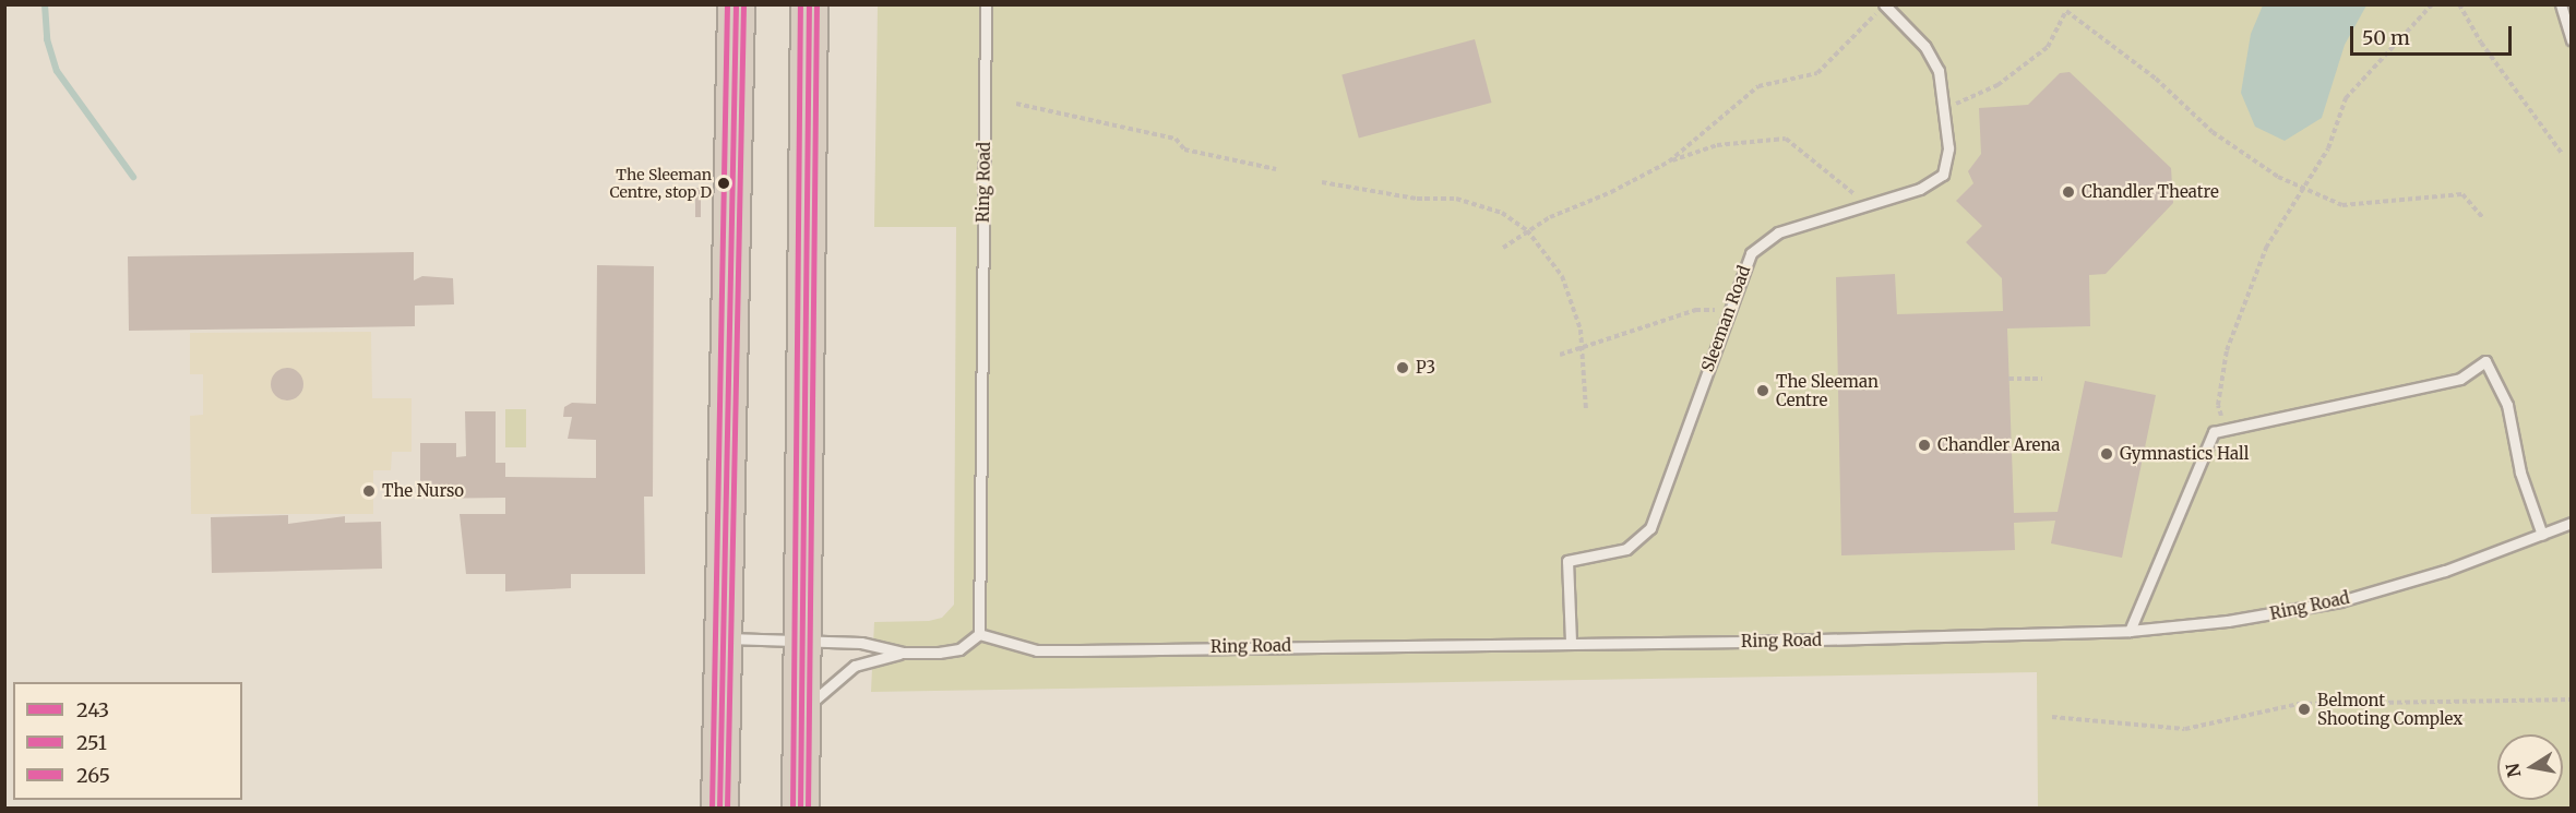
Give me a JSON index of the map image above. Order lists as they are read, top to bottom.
{
  "streets": {
    "lane": ["Ring Road", "Sleeman Road"]
  },
  "crossings": [
    ["Ring Road", "Sleeman Road"]
  ],
  "places": [
    "The Sleeman Centre, stop D",
    "Chandler Theatre",
    "P3",
    "The Sleeman Centre",
    "Chandler Arena",
    "Gymnastics Hall",
    "The Nurso",
    "Belmont Shooting Complex"
  ],
  "lines": ["transit line 243", "transit line 251", "transit line 265"],
  "legend": ["243", "251", "265"],
  "scale_bar": "50 m",
  "north": "left"
}
